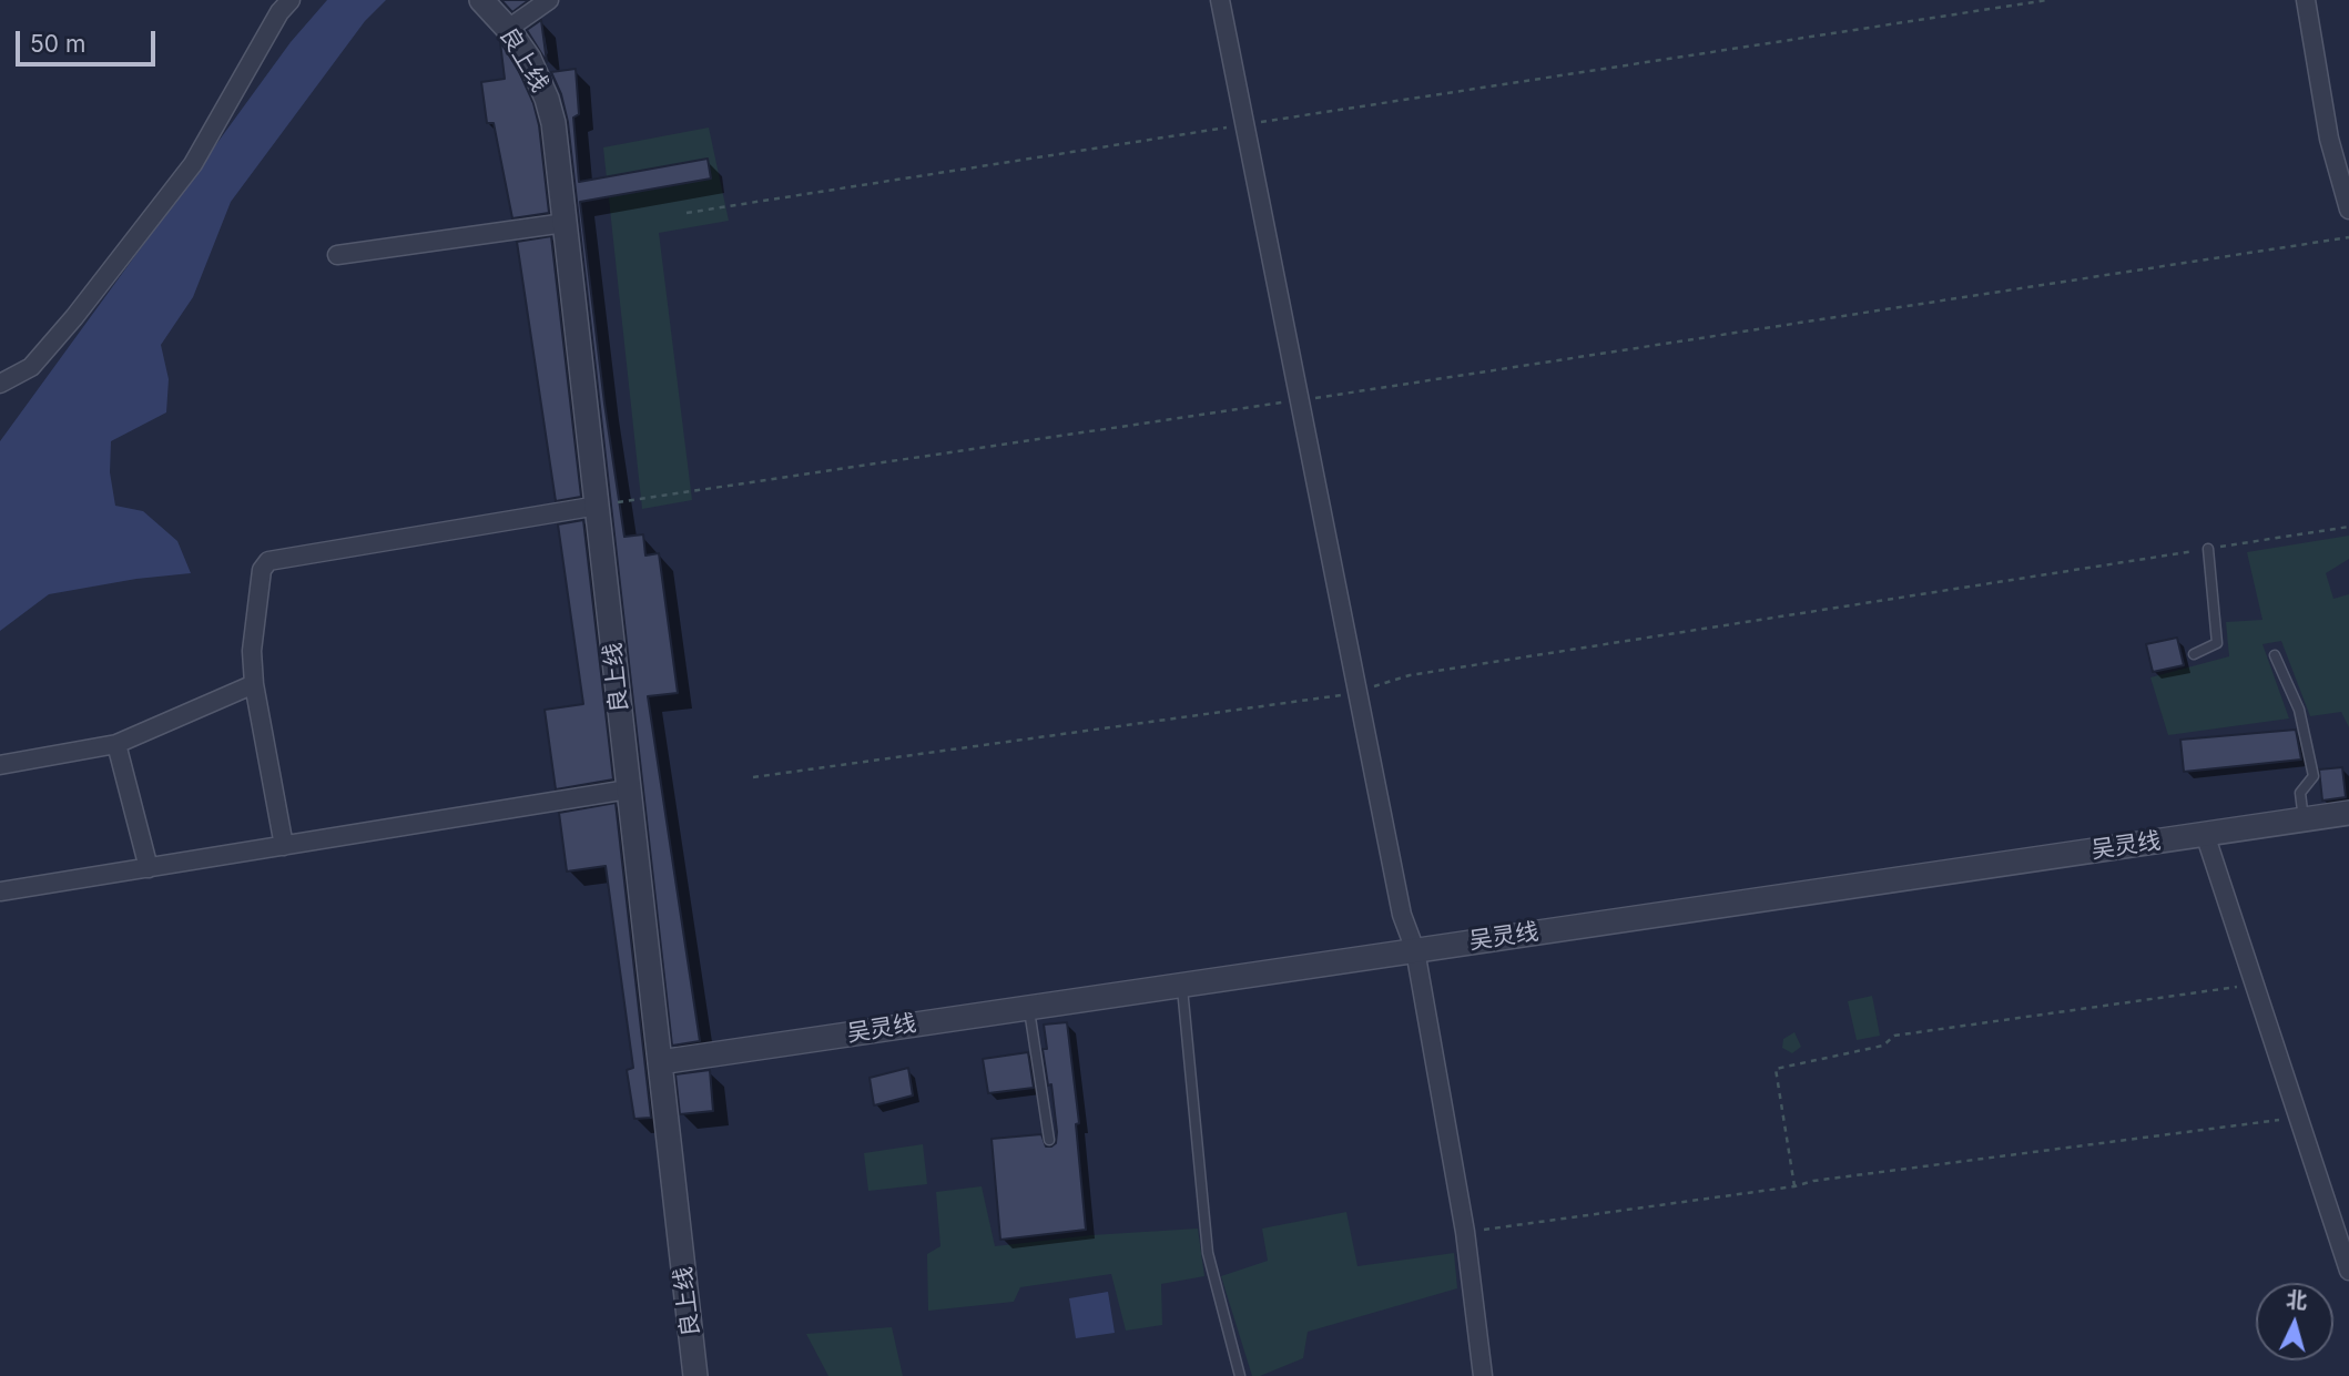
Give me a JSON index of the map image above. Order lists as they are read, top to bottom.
{
  "streets": {
    "street": ["良上线", "吴灵线"]
  },
  "crossings": [
    ["良上线", "吴灵线"]
  ],
  "scale_bar": "50 m",
  "north": "top"
}
